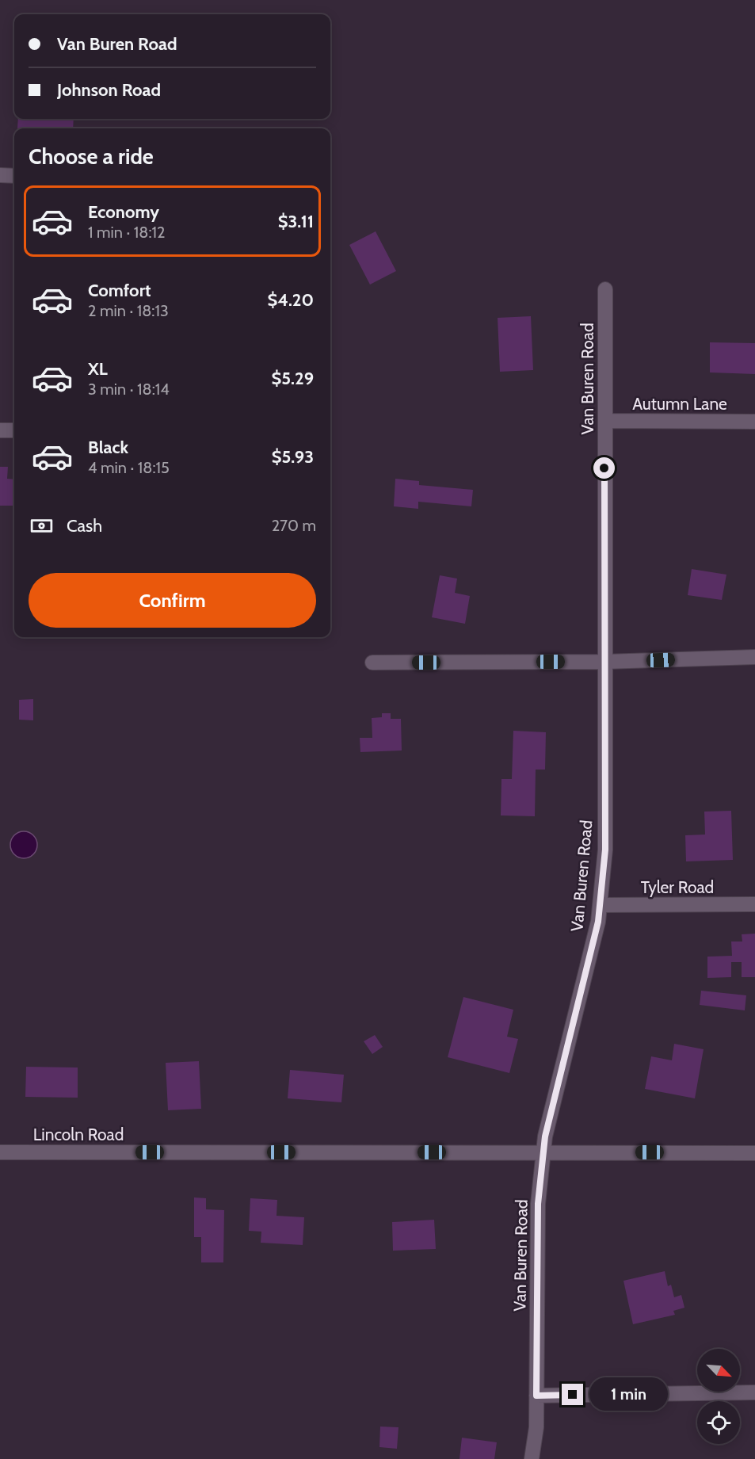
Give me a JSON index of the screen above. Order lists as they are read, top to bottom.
{
  "streets": {
    "street": [
      "Van Buren Road",
      "Autumn Lane",
      "Tyler Road",
      "Lincoln Road"
    ]
  },
  "crossings": [
    ["Van Buren Road", "Autumn Lane"],
    ["Van Buren Road", "Tyler Road"],
    ["Van Buren Road", "Lincoln Road"]
  ],
  "north": "bottom right",
  "page": {
    "banner": ["Van Buren Road", "Johnson Road"],
    "heading": "Choose a ride",
    "list": [
      {
        "name": "Economy",
        "note": "1 min · 18:12",
        "value": "$3.11"
      },
      {
        "name": "Comfort",
        "note": "2 min · 18:13",
        "value": "$4.20"
      },
      {
        "name": "XL",
        "note": "3 min · 18:14",
        "value": "$5.29"
      },
      {
        "name": "Black",
        "note": "4 min · 18:15",
        "value": "$5.93"
      }
    ],
    "pay": ["Cash", "270 m"],
    "buttons": "Confirm",
    "bubble": "1 min"
  }
}
